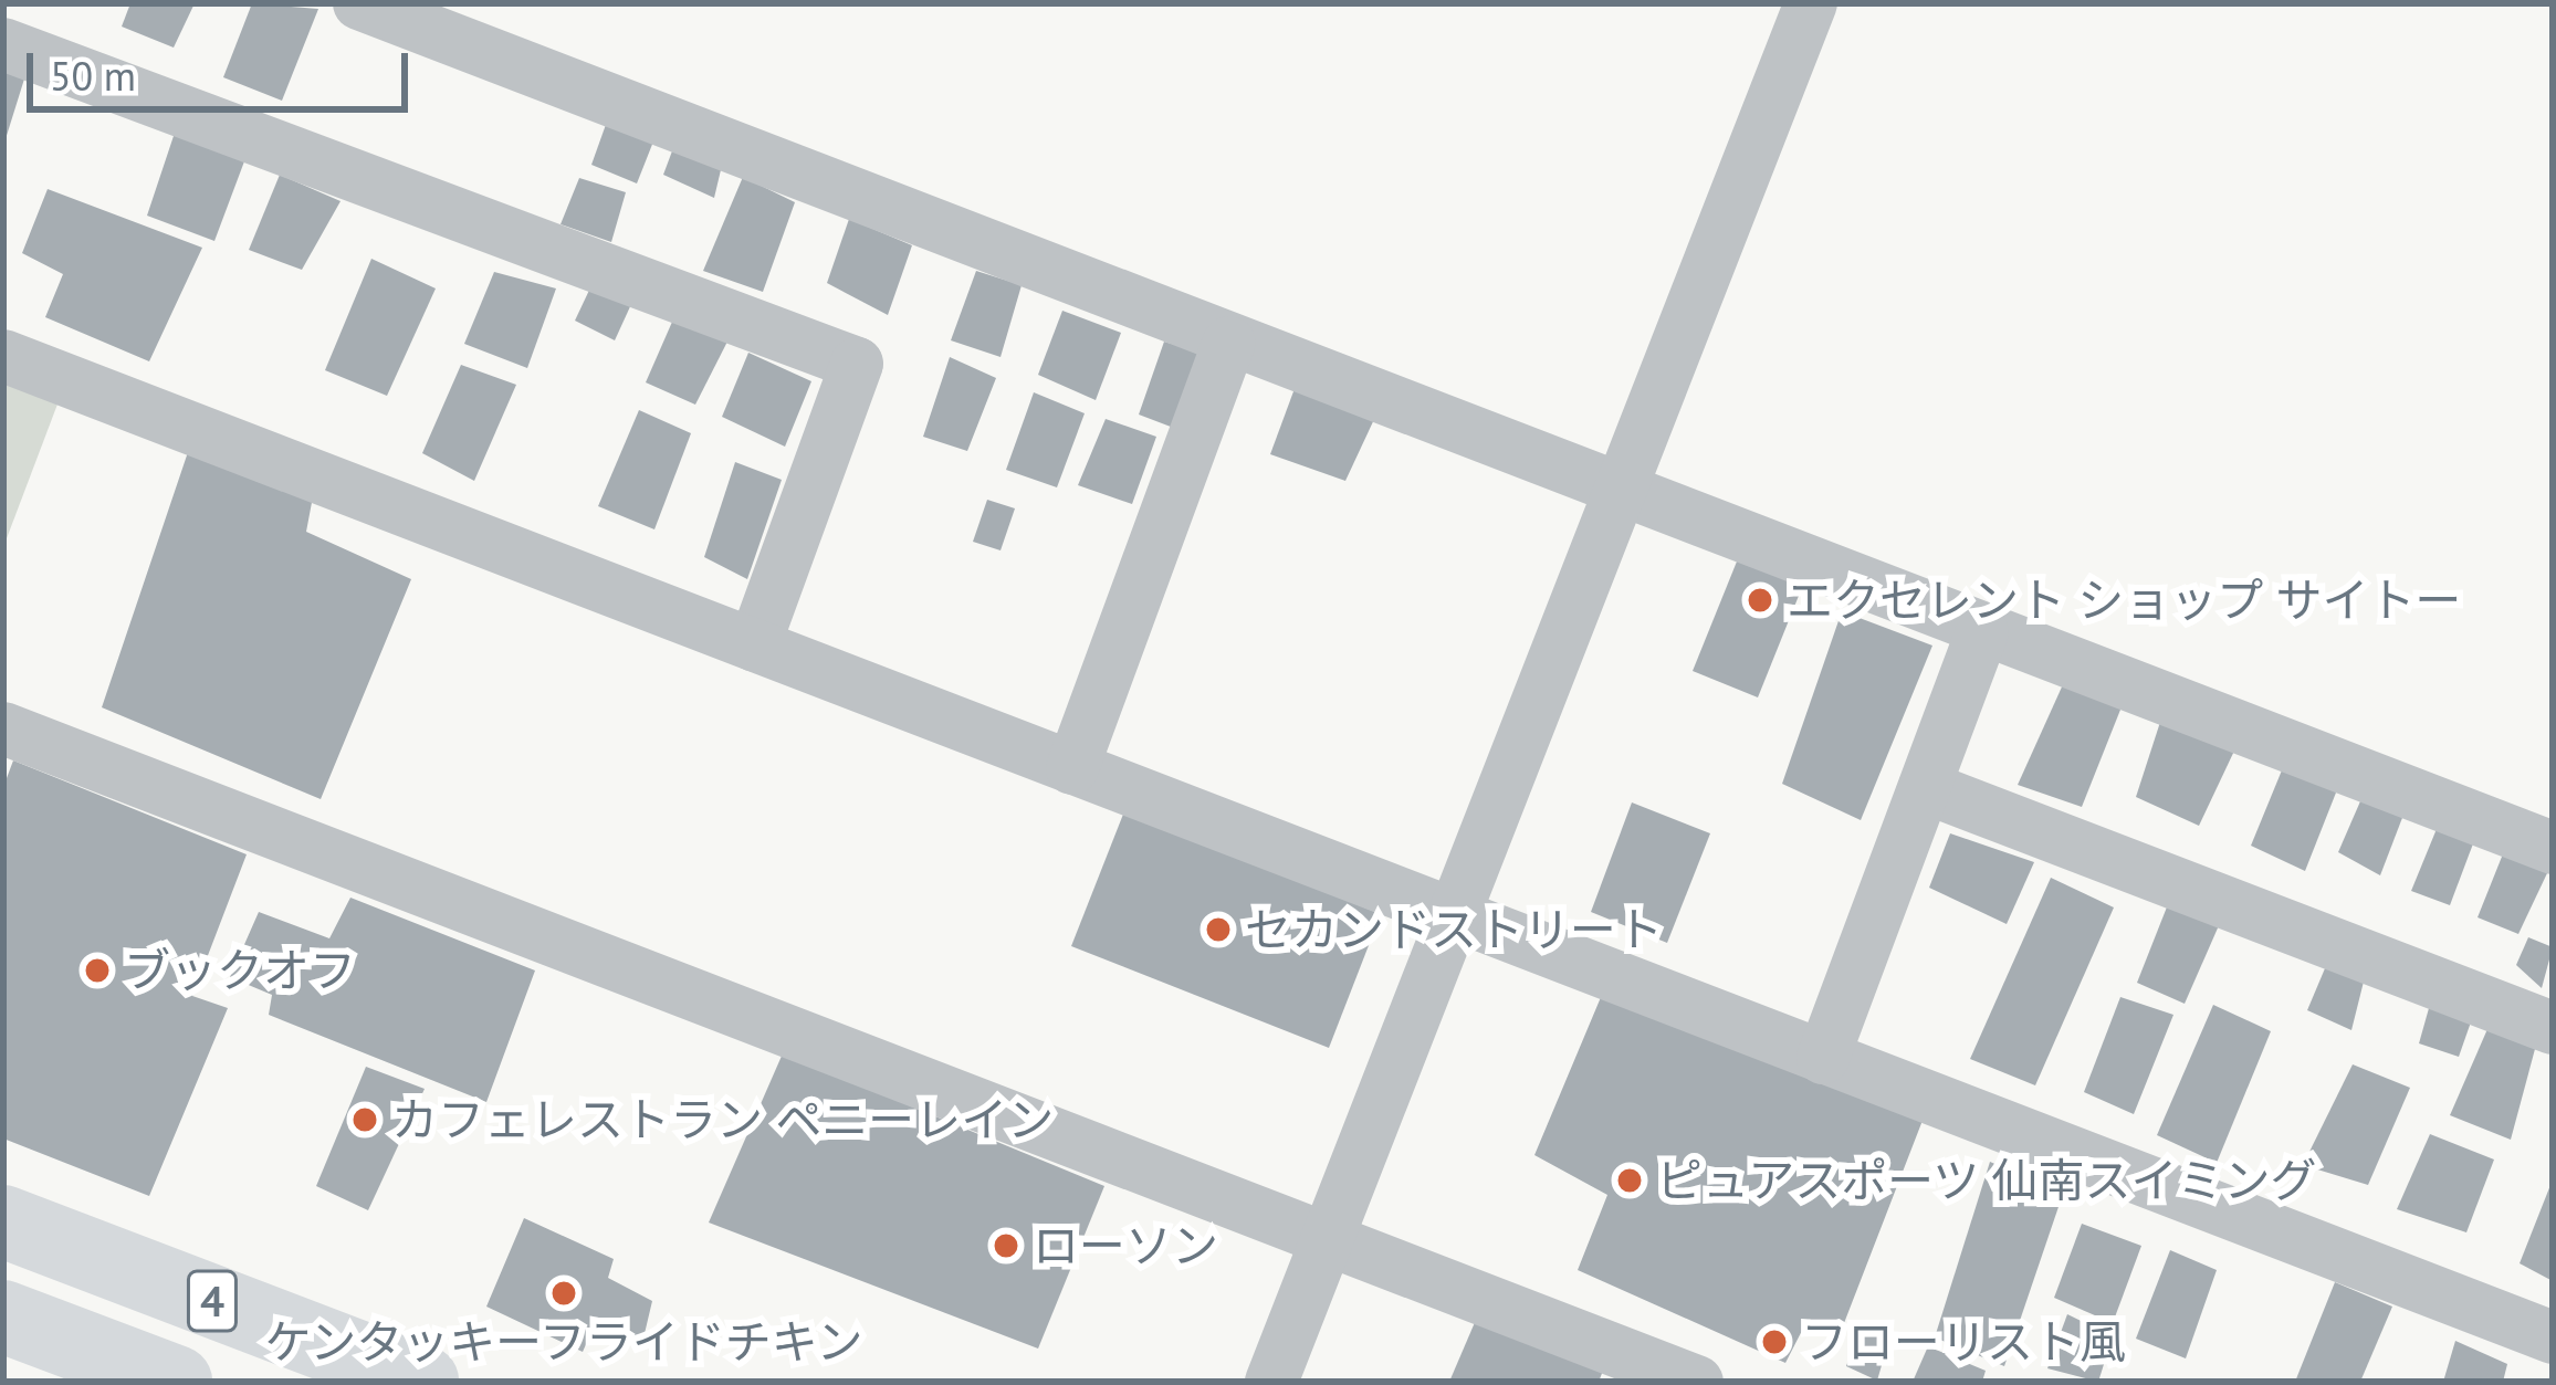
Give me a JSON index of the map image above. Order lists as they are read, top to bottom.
{
  "streets": {
    "highway": ["4"]
  },
  "places": [
    "エクセレント ショップ サイトー",
    "セカンドストリート",
    "ブックオフ",
    "カフェレストラン ペニーレイン",
    "ピュアスポーツ 仙南スイミング",
    "ローソン",
    "ケンタッキーフライドチキン",
    "フローリスト風"
  ],
  "scale_bar": "50 m"
}
